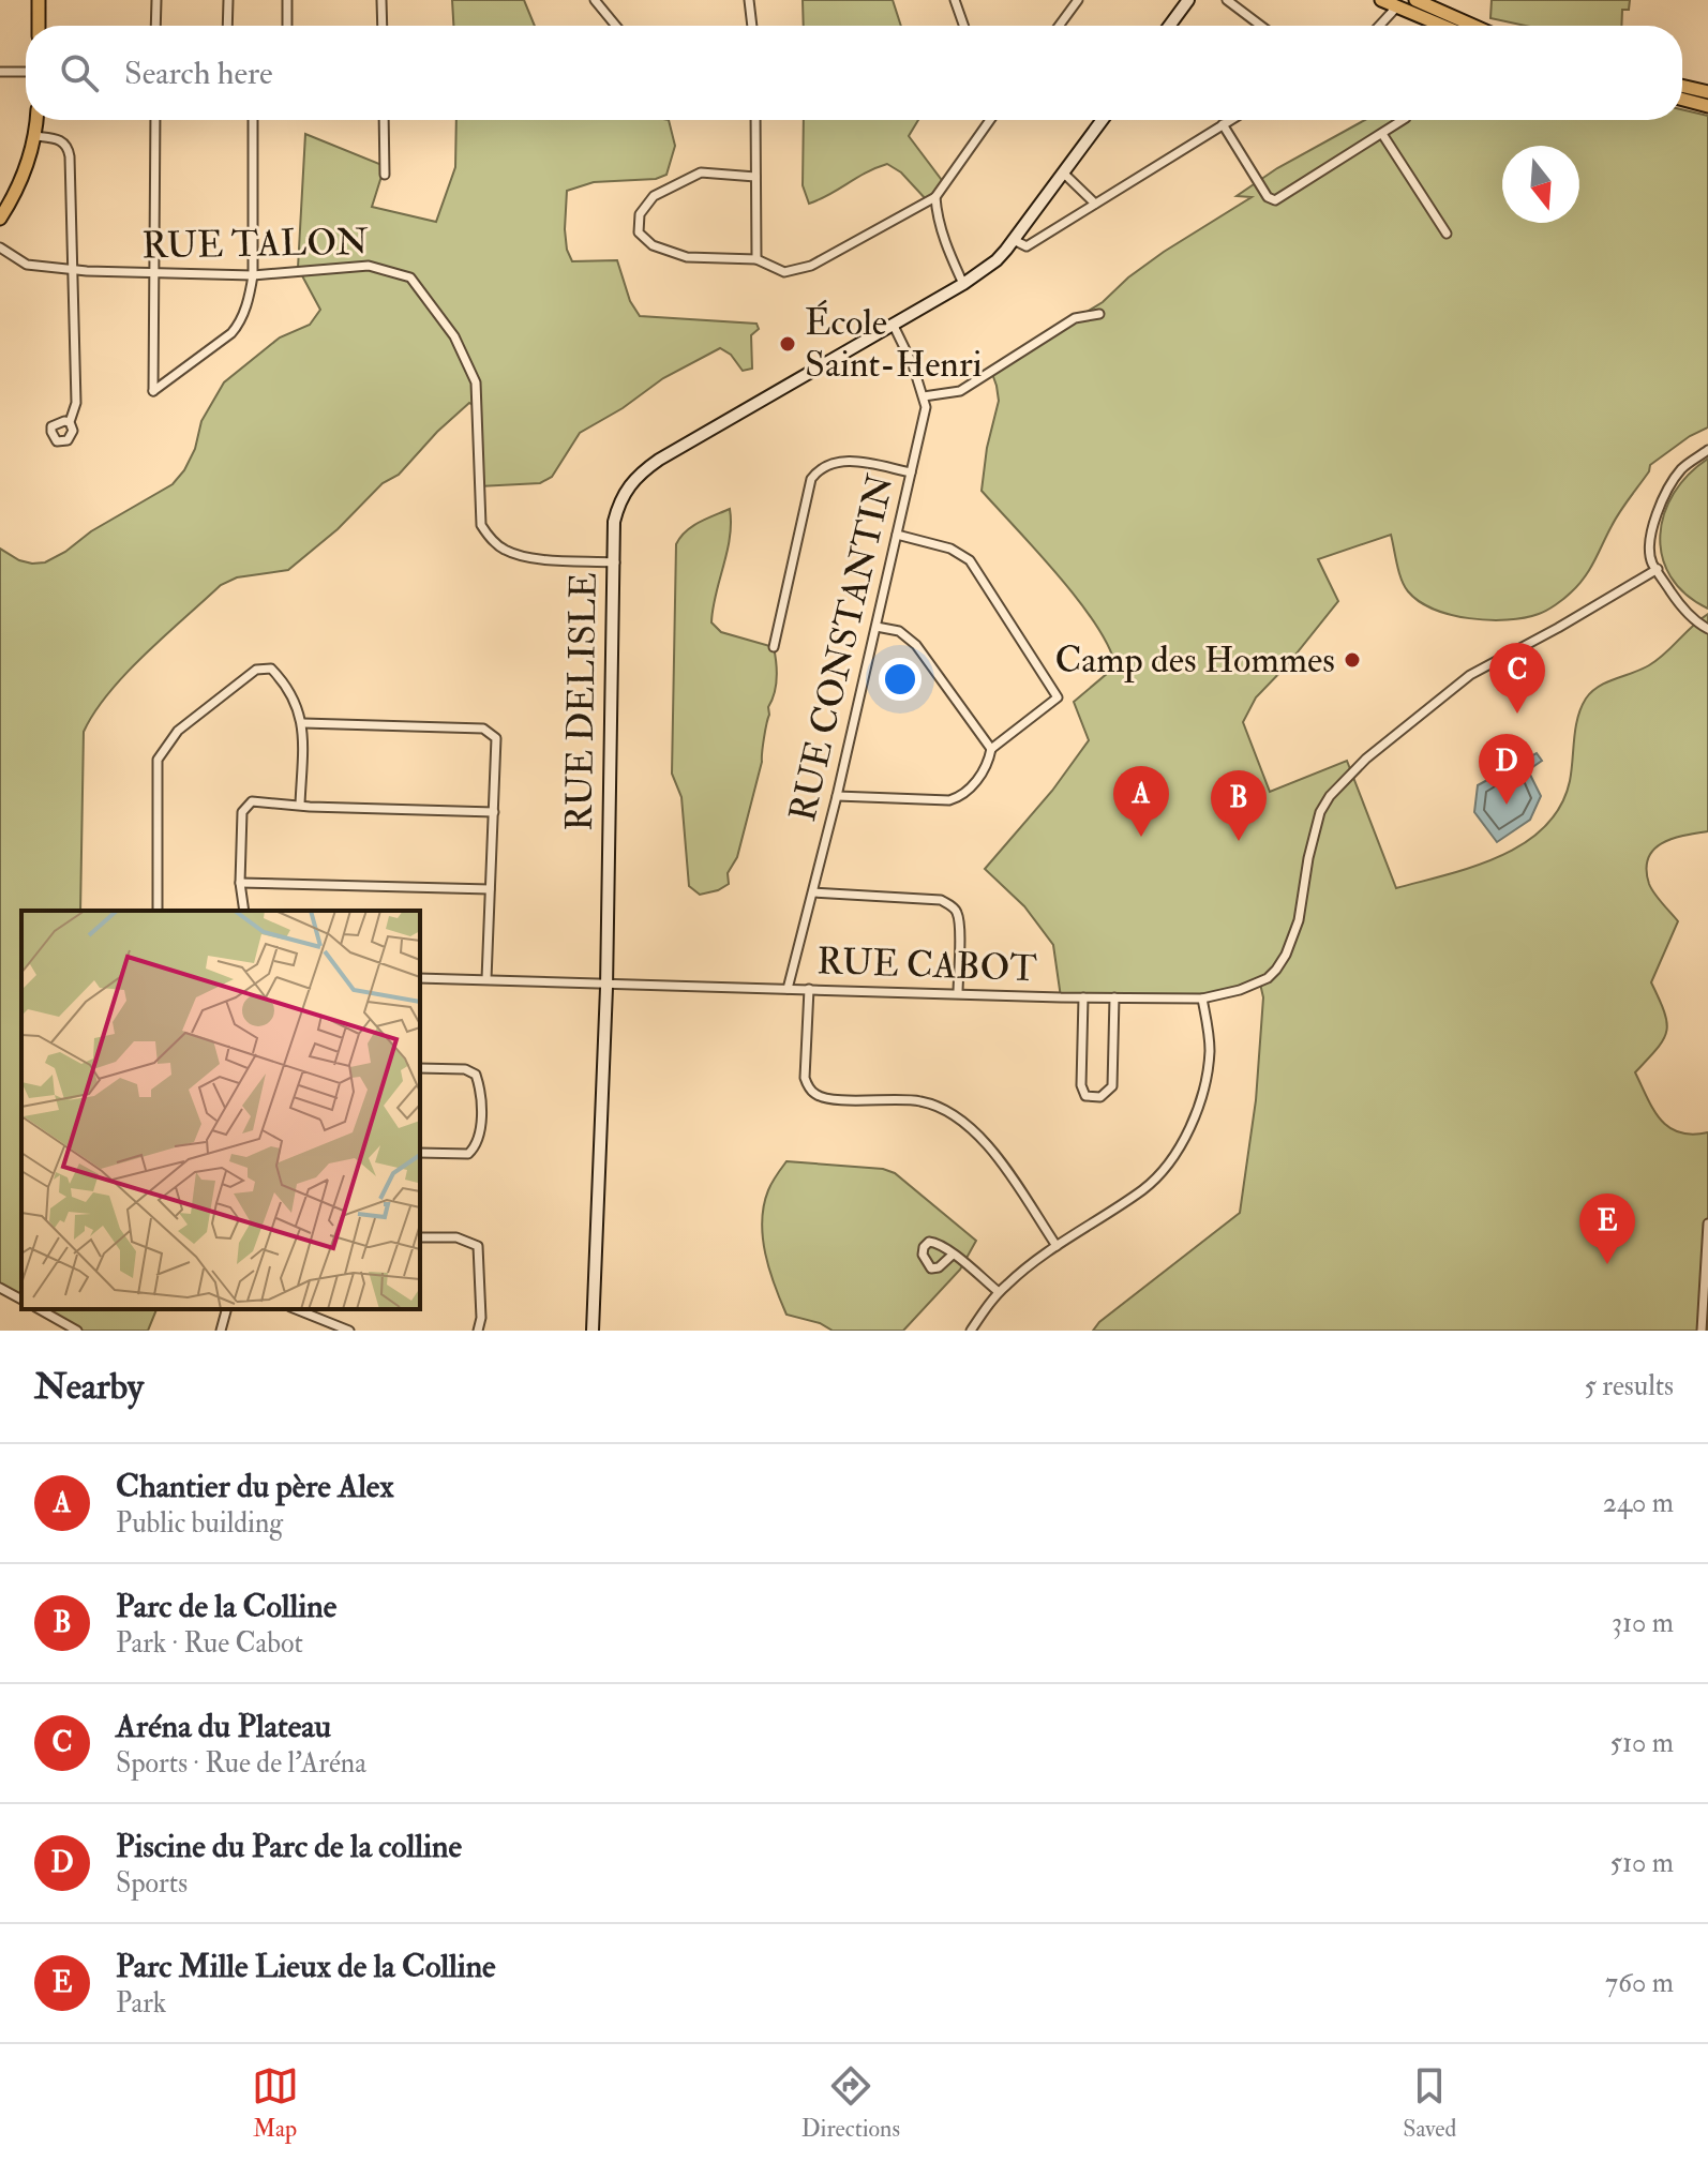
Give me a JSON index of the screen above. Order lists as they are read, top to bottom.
{
  "streets": {
    "street": [
      "RUE TALON",
      "RUE CONSTANTIN",
      "RUE DELISLE",
      "RUE CABOT"
    ]
  },
  "crossings": [
    ["RUE TALON", "RUE DELISLE"],
    ["RUE CONSTANTIN", "RUE DELISLE"],
    ["RUE CONSTANTIN", "RUE CABOT"],
    ["RUE DELISLE", "RUE CABOT"]
  ],
  "places": ["École Saint-Henri", "Camp des Hommes"],
  "north": "bottom",
  "page": {
    "search": "Search here",
    "pins": [
      "C",
      "D",
      "A",
      "B",
      "E"
    ],
    "heading": ["Nearby", "5 results"],
    "list": [
      {
        "mark": "A",
        "name": "Chantier du père Alex",
        "note": "Public building",
        "value": "240 m"
      },
      {
        "mark": "B",
        "name": "Parc de la Colline",
        "note": "Park · Rue Cabot",
        "value": "310 m"
      },
      {
        "mark": "C",
        "name": "Aréna du Plateau",
        "note": "Sports · Rue de l'Aréna",
        "value": "510 m"
      },
      {
        "mark": "D",
        "name": "Piscine du Parc de la colline",
        "note": "Sports",
        "value": "510 m"
      },
      {
        "mark": "E",
        "name": "Parc Mille Lieux de la Colline",
        "note": "Park",
        "value": "760 m"
      }
    ],
    "nav": ["Map", "Directions", "Saved"]
  }
}
